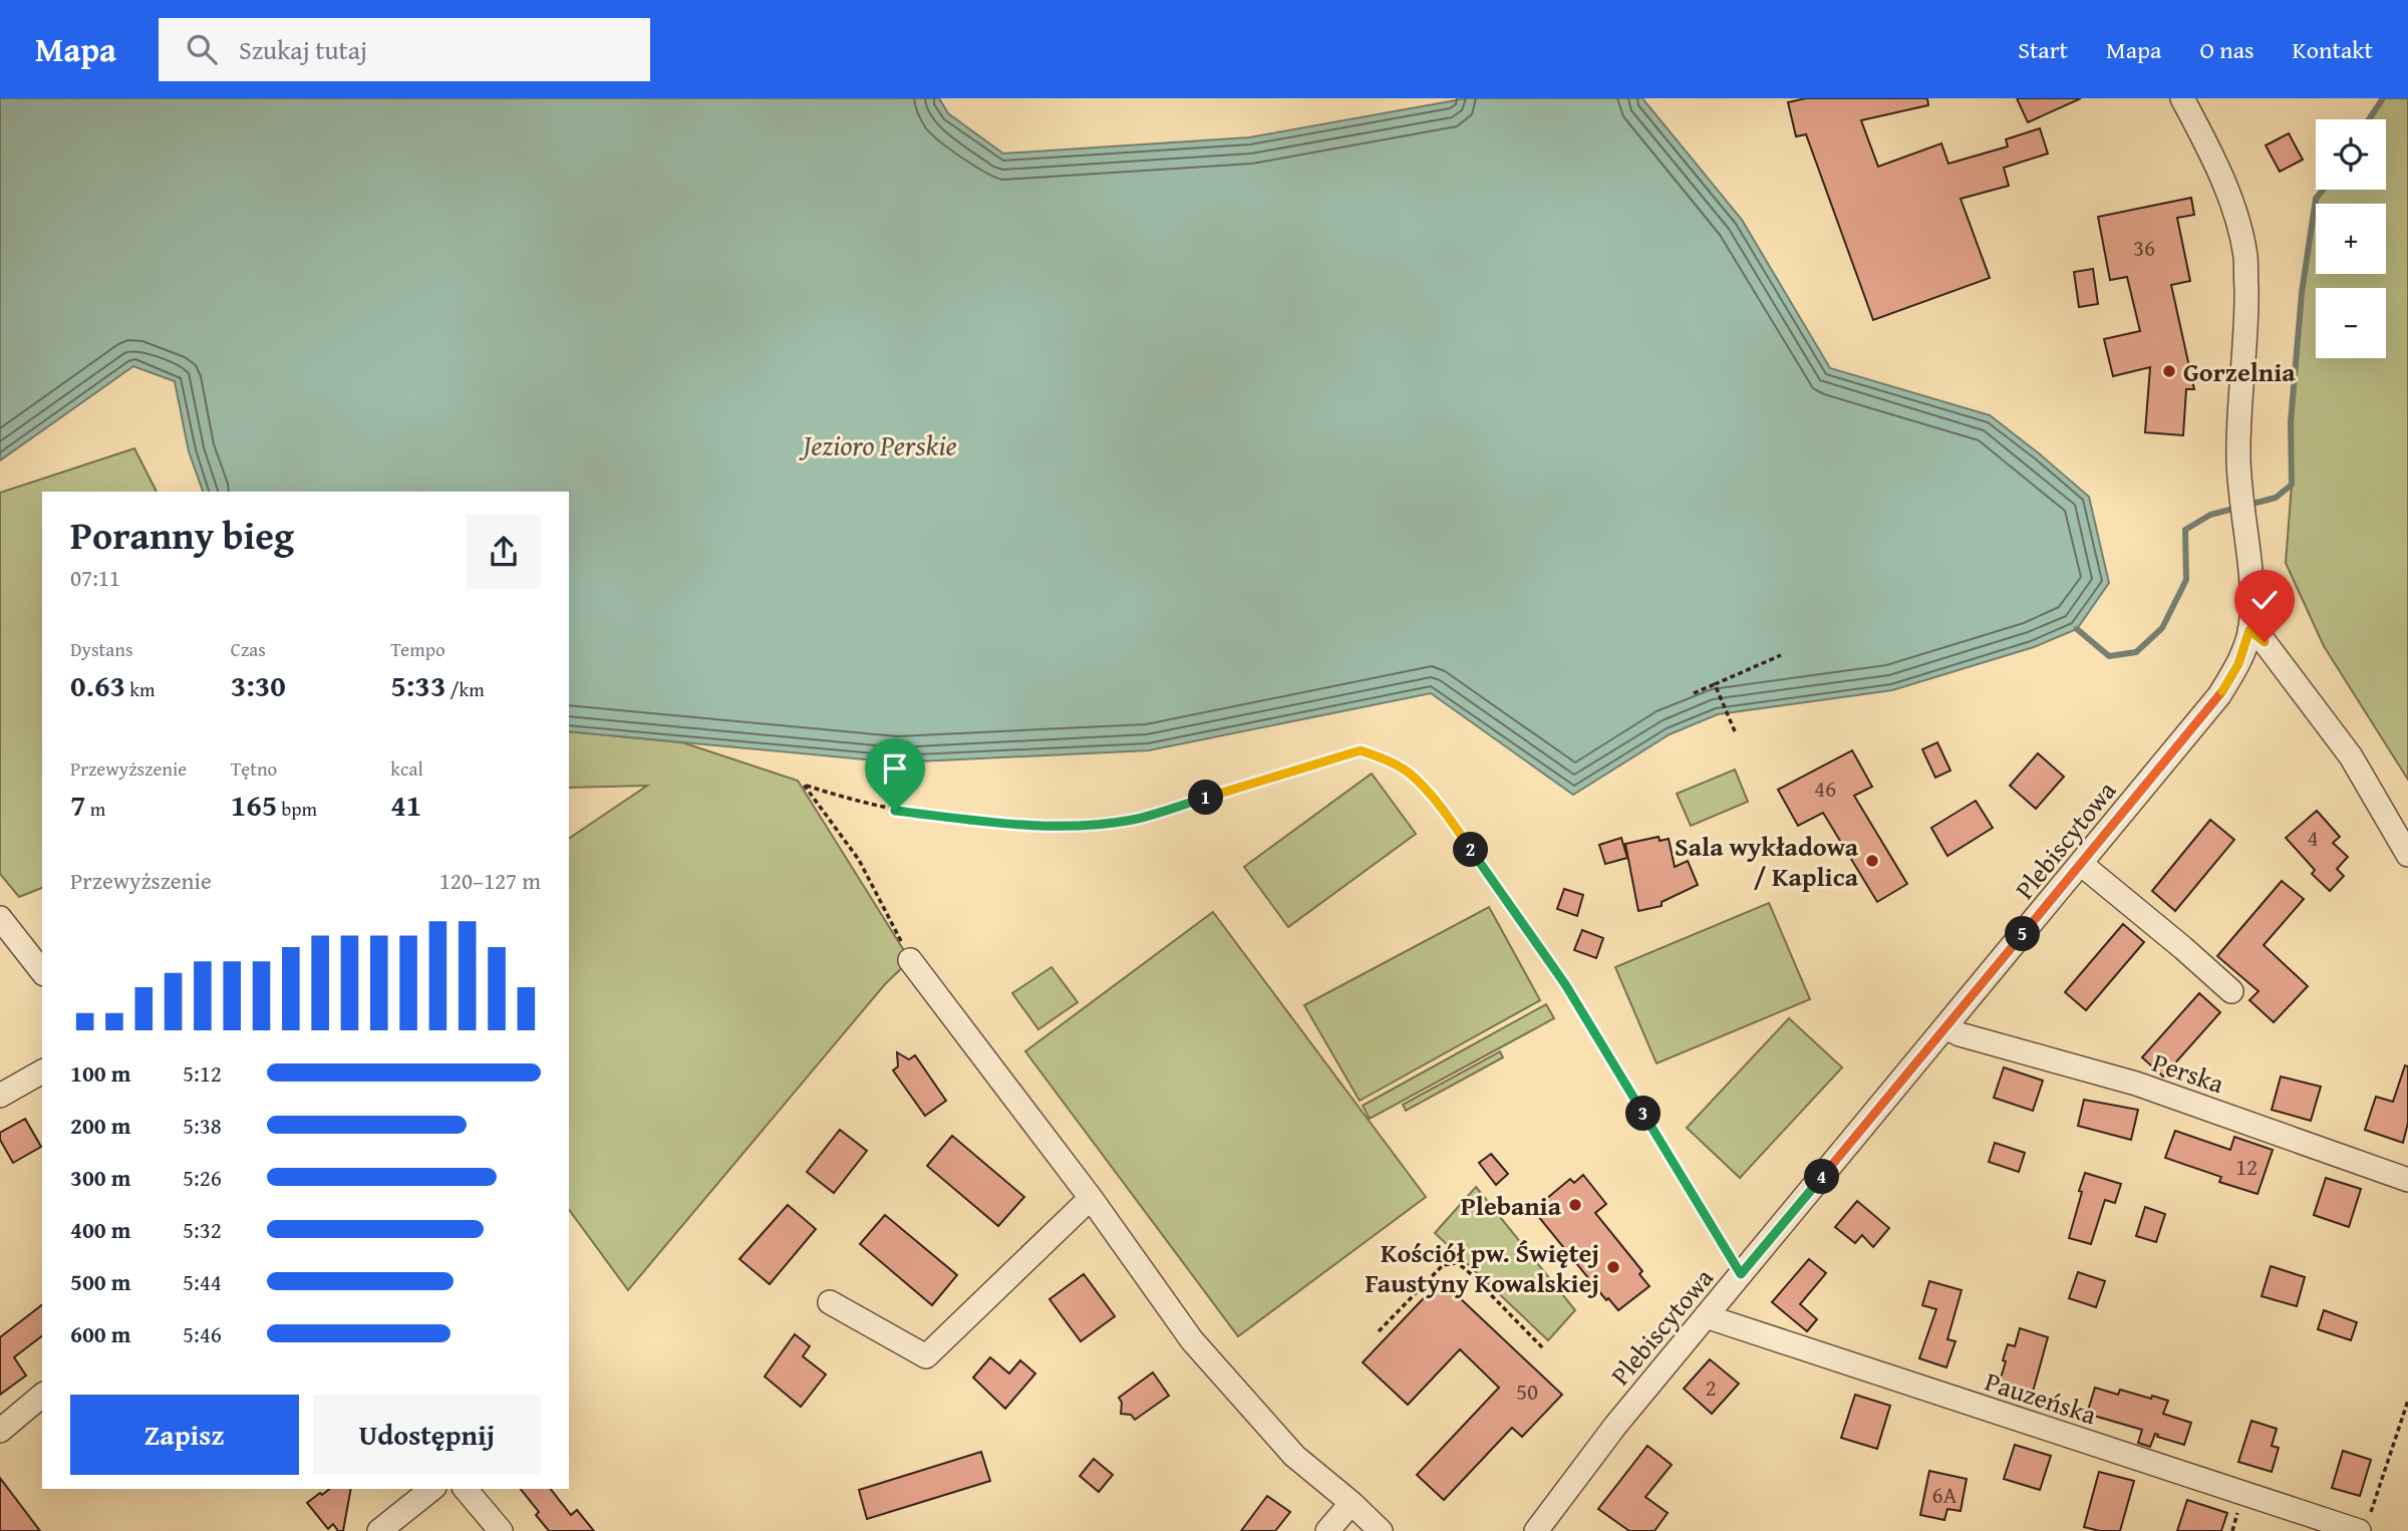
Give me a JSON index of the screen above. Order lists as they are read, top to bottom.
{
  "streets": {
    "street": ["Plebiscytowa", "Perska", "Pauzeńska"]
  },
  "crossings": [
    ["Plebiscytowa", "Perska"],
    ["Plebiscytowa", "Pauzeńska"]
  ],
  "water": ["Jezioro Perskie"],
  "places": [
    "Gorzelnia",
    "Sala wykładowa / Kaplica",
    "Plebania",
    "Kościół pw. Świętej Faustyny Kowalskiej"
  ],
  "house_numbers": [
    "36",
    "46",
    "4",
    "12",
    "2",
    "50",
    "6A"
  ],
  "page": {
    "header": "Mapa",
    "search": "Szukaj tutaj",
    "nav": [
      "Start",
      "Mapa",
      "O nas",
      "Kontakt"
    ],
    "map_buttons": ["+", "−"],
    "heading": ["Poranny bieg", "07:11"],
    "stats": [
      ["Dystans", "0.63 km"],
      ["Czas", "3:30"],
      ["Tempo", "5:33 /km"],
      ["Przewyższenie", "7 m"],
      ["Tętno", "165 bpm"],
      ["kcal", "41"]
    ],
    "pins": [
      "1",
      "2",
      "5",
      "3",
      "4"
    ],
    "chart": ["Przewyższenie", "120–127 m"],
    "list": [
      {
        "name": "100 m",
        "note": "5:12"
      },
      {
        "name": "200 m",
        "note": "5:38"
      },
      {
        "name": "300 m",
        "note": "5:26"
      },
      {
        "name": "400 m",
        "note": "5:32"
      },
      {
        "name": "500 m",
        "note": "5:44"
      },
      {
        "name": "600 m",
        "note": "5:46"
      }
    ],
    "buttons": ["Zapisz", "Udostępnij"]
  }
}
